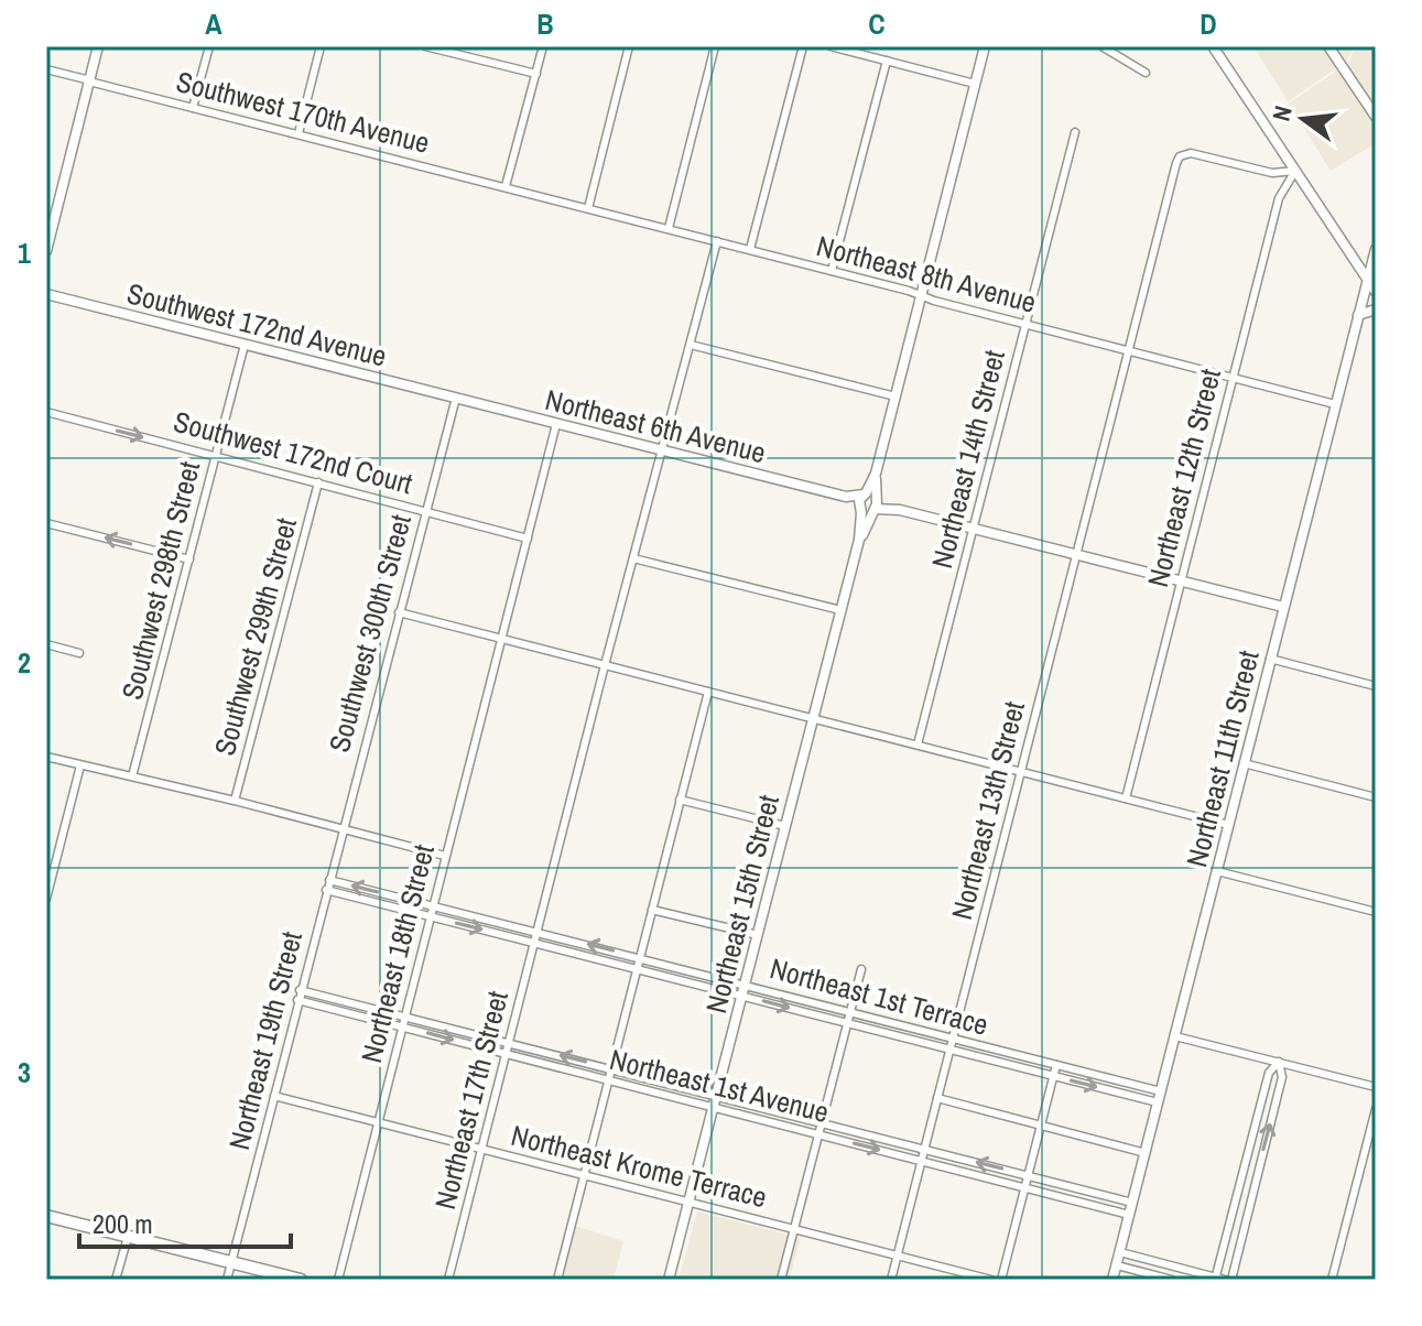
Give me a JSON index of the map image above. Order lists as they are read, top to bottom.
{
  "streets": {
    "street": [
      "Southwest 170th Avenue",
      "Northeast 8th Avenue",
      "Southwest 172nd Avenue",
      "Northeast 6th Avenue",
      "Southwest 172nd Court",
      "Northeast 14th Street",
      "Northeast 12th Street",
      "Southwest 298th Street",
      "Southwest 300th Street",
      "Southwest 299th Street",
      "Northeast 11th Street",
      "Northeast 13th Street",
      "Northeast 15th Street",
      "Northeast 18th Street",
      "Northeast 1st Terrace",
      "Northeast 19th Street",
      "Northeast 1st Avenue",
      "Northeast 17th Street",
      "Northeast Krome Terrace"
    ]
  },
  "crossings": [
    ["Southwest 170th Avenue", "Northeast 8th Avenue"],
    ["Northeast 8th Avenue", "Northeast 14th Street"],
    ["Northeast 8th Avenue", "Northeast 12th Street"],
    ["Northeast 8th Avenue", "Northeast 11th Street"],
    ["Northeast 8th Avenue", "Northeast 13th Street"],
    ["Northeast 8th Avenue", "Northeast 15th Street"],
    ["Southwest 172nd Avenue", "Northeast 6th Avenue"],
    ["Southwest 172nd Avenue", "Southwest 298th Street"],
    ["Southwest 172nd Avenue", "Southwest 300th Street"],
    ["Northeast 6th Avenue", "Southwest 300th Street"],
    ["Northeast 6th Avenue", "Northeast 15th Street"],
    ["Northeast 6th Avenue", "Northeast 18th Street"],
    ["Southwest 172nd Court", "Southwest 298th Street"],
    ["Southwest 172nd Court", "Southwest 300th Street"],
    ["Southwest 172nd Court", "Southwest 299th Street"],
    ["Southwest 172nd Court", "Northeast 18th Street"],
    ["Northeast 12th Street", "Northeast 13th Street"],
    ["Southwest 300th Street", "Northeast 19th Street"],
    ["Northeast 11th Street", "Northeast 1st Terrace"],
    ["Northeast 11th Street", "Northeast 1st Avenue"],
    ["Northeast 13th Street", "Northeast 1st Terrace"],
    ["Northeast 13th Street", "Northeast 1st Avenue"],
    ["Northeast 13th Street", "Northeast Krome Terrace"],
    ["Northeast 15th Street", "Northeast 1st Terrace"],
    ["Northeast 15th Street", "Northeast 1st Avenue"],
    ["Northeast 15th Street", "Northeast Krome Terrace"],
    ["Northeast 18th Street", "Northeast 1st Terrace"],
    ["Northeast 18th Street", "Northeast 1st Avenue"],
    ["Northeast 18th Street", "Northeast Krome Terrace"],
    ["Northeast 1st Terrace", "Northeast 19th Street"],
    ["Northeast 1st Terrace", "Northeast 17th Street"],
    ["Northeast 19th Street", "Northeast 1st Avenue"],
    ["Northeast 19th Street", "Northeast Krome Terrace"],
    ["Northeast 1st Avenue", "Northeast 17th Street"],
    ["Northeast 17th Street", "Northeast Krome Terrace"]
  ],
  "one_way": ["Southwest 172nd Court"],
  "scale_bar": "200 m",
  "north": "left",
  "grid": {
    "columns": [
      "A",
      "B",
      "C",
      "D"
    ],
    "rows": ["1", "2", "3"]
  }
}
